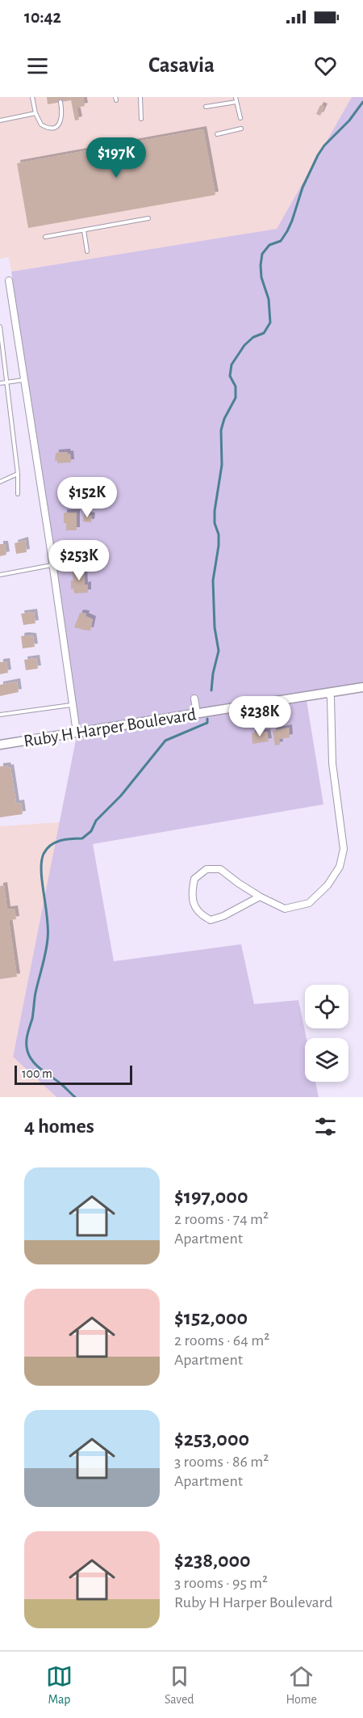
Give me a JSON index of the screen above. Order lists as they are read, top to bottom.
{
  "streets": {
    "street": ["Ruby H Harper Boulevard"]
  },
  "scale_bar": "100 m",
  "page": {
    "status": "10:42",
    "header": "Casavia",
    "price": [
      "$197K",
      "$152K",
      "$253K",
      "$238K"
    ],
    "scale": "100 m",
    "heading": "4 homes",
    "list": [
      {
        "name": "$197,000",
        "note": "2 rooms · 74 m² · Apartment"
      },
      {
        "name": "$152,000",
        "note": "2 rooms · 64 m² · Apartment"
      },
      {
        "name": "$253,000",
        "note": "3 rooms · 86 m² · Apartment"
      },
      {
        "name": "$238,000",
        "note": "3 rooms · 95 m² · Ruby H Harper Boulevard"
      }
    ],
    "tabs": ["Map", "Saved", "Home"]
  }
}
